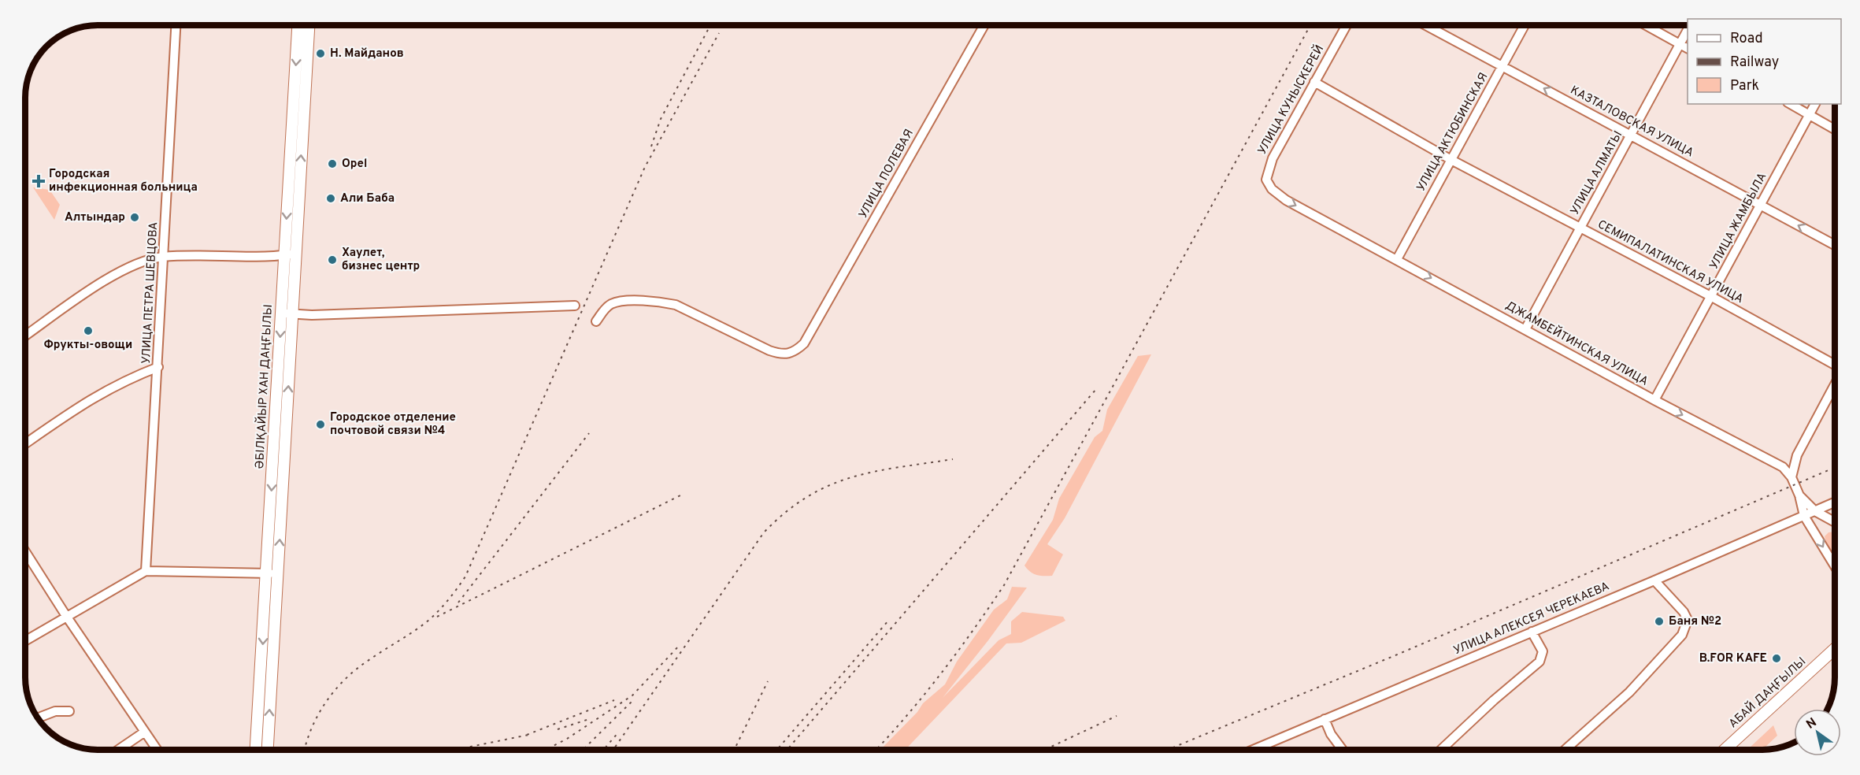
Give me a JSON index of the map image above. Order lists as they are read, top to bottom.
{
  "streets": {
    "main road": ["ӘБІЛҚАЙЫР ХАН ДАҢҒЫЛЫ", "АБАЙ ДАҢҒЫЛЫ"],
    "street": [
      "УЛИЦА КУНЫСКЕРЕЙ",
      "КАЗТАЛОВСКАЯ УЛИЦА",
      "УЛИЦА АКТЮБИНСКАЯ",
      "УЛИЦА АЛМАТЫ",
      "УЛИЦА ПОЛЕВАЯ",
      "УЛИЦА ЖАМБЫЛА",
      "СЕМИПАЛАТИНСКАЯ УЛИЦА",
      "УЛИЦА ПЕТРА ШЕВЦОВА",
      "ДЖАМБЕЙТИНСКАЯ УЛИЦА",
      "УЛИЦА АЛЕКСЕЯ ЧЕРЕКАЕВА"
    ]
  },
  "crossings": [
    ["УЛИЦА КУНЫСКЕРЕЙ", "СЕМИПАЛАТИНСКАЯ УЛИЦА"],
    ["УЛИЦА КУНЫСКЕРЕЙ", "ДЖАМБЕЙТИНСКАЯ УЛИЦА"],
    ["КАЗТАЛОВСКАЯ УЛИЦА", "УЛИЦА АКТЮБИНСКАЯ"],
    ["КАЗТАЛОВСКАЯ УЛИЦА", "УЛИЦА АЛМАТЫ"],
    ["КАЗТАЛОВСКАЯ УЛИЦА", "УЛИЦА ЖАМБЫЛА"],
    ["УЛИЦА АКТЮБИНСКАЯ", "СЕМИПАЛАТИНСКАЯ УЛИЦА"],
    ["УЛИЦА АКТЮБИНСКАЯ", "ДЖАМБЕЙТИНСКАЯ УЛИЦА"],
    ["УЛИЦА АЛМАТЫ", "СЕМИПАЛАТИНСКАЯ УЛИЦА"],
    ["УЛИЦА АЛМАТЫ", "ДЖАМБЕЙТИНСКАЯ УЛИЦА"],
    ["УЛИЦА ЖАМБЫЛА", "СЕМИПАЛАТИНСКАЯ УЛИЦА"],
    ["УЛИЦА ЖАМБЫЛА", "ДЖАМБЕЙТИНСКАЯ УЛИЦА"],
    ["ДЖАМБЕЙТИНСКАЯ УЛИЦА", "УЛИЦА АЛЕКСЕЯ ЧЕРЕКАЕВА"]
  ],
  "one_way": ["КАЗТАЛОВСКАЯ УЛИЦА", "ДЖАМБЕЙТИНСКАЯ УЛИЦА"],
  "places": {
    "other": [
      "Н. Майданов",
      "Opel",
      "Али Баба",
      "Алтындар",
      "Хаулет, бизнес центр",
      "Фрукты-овощи",
      "Городское отделение почтовой связи №4",
      "Баня №2",
      "B.FOR KAFE"
    ],
    "health": ["Городская инфекционная больница"]
  },
  "legend": ["Road", "Railway", "Park"],
  "north": "top left"
}
